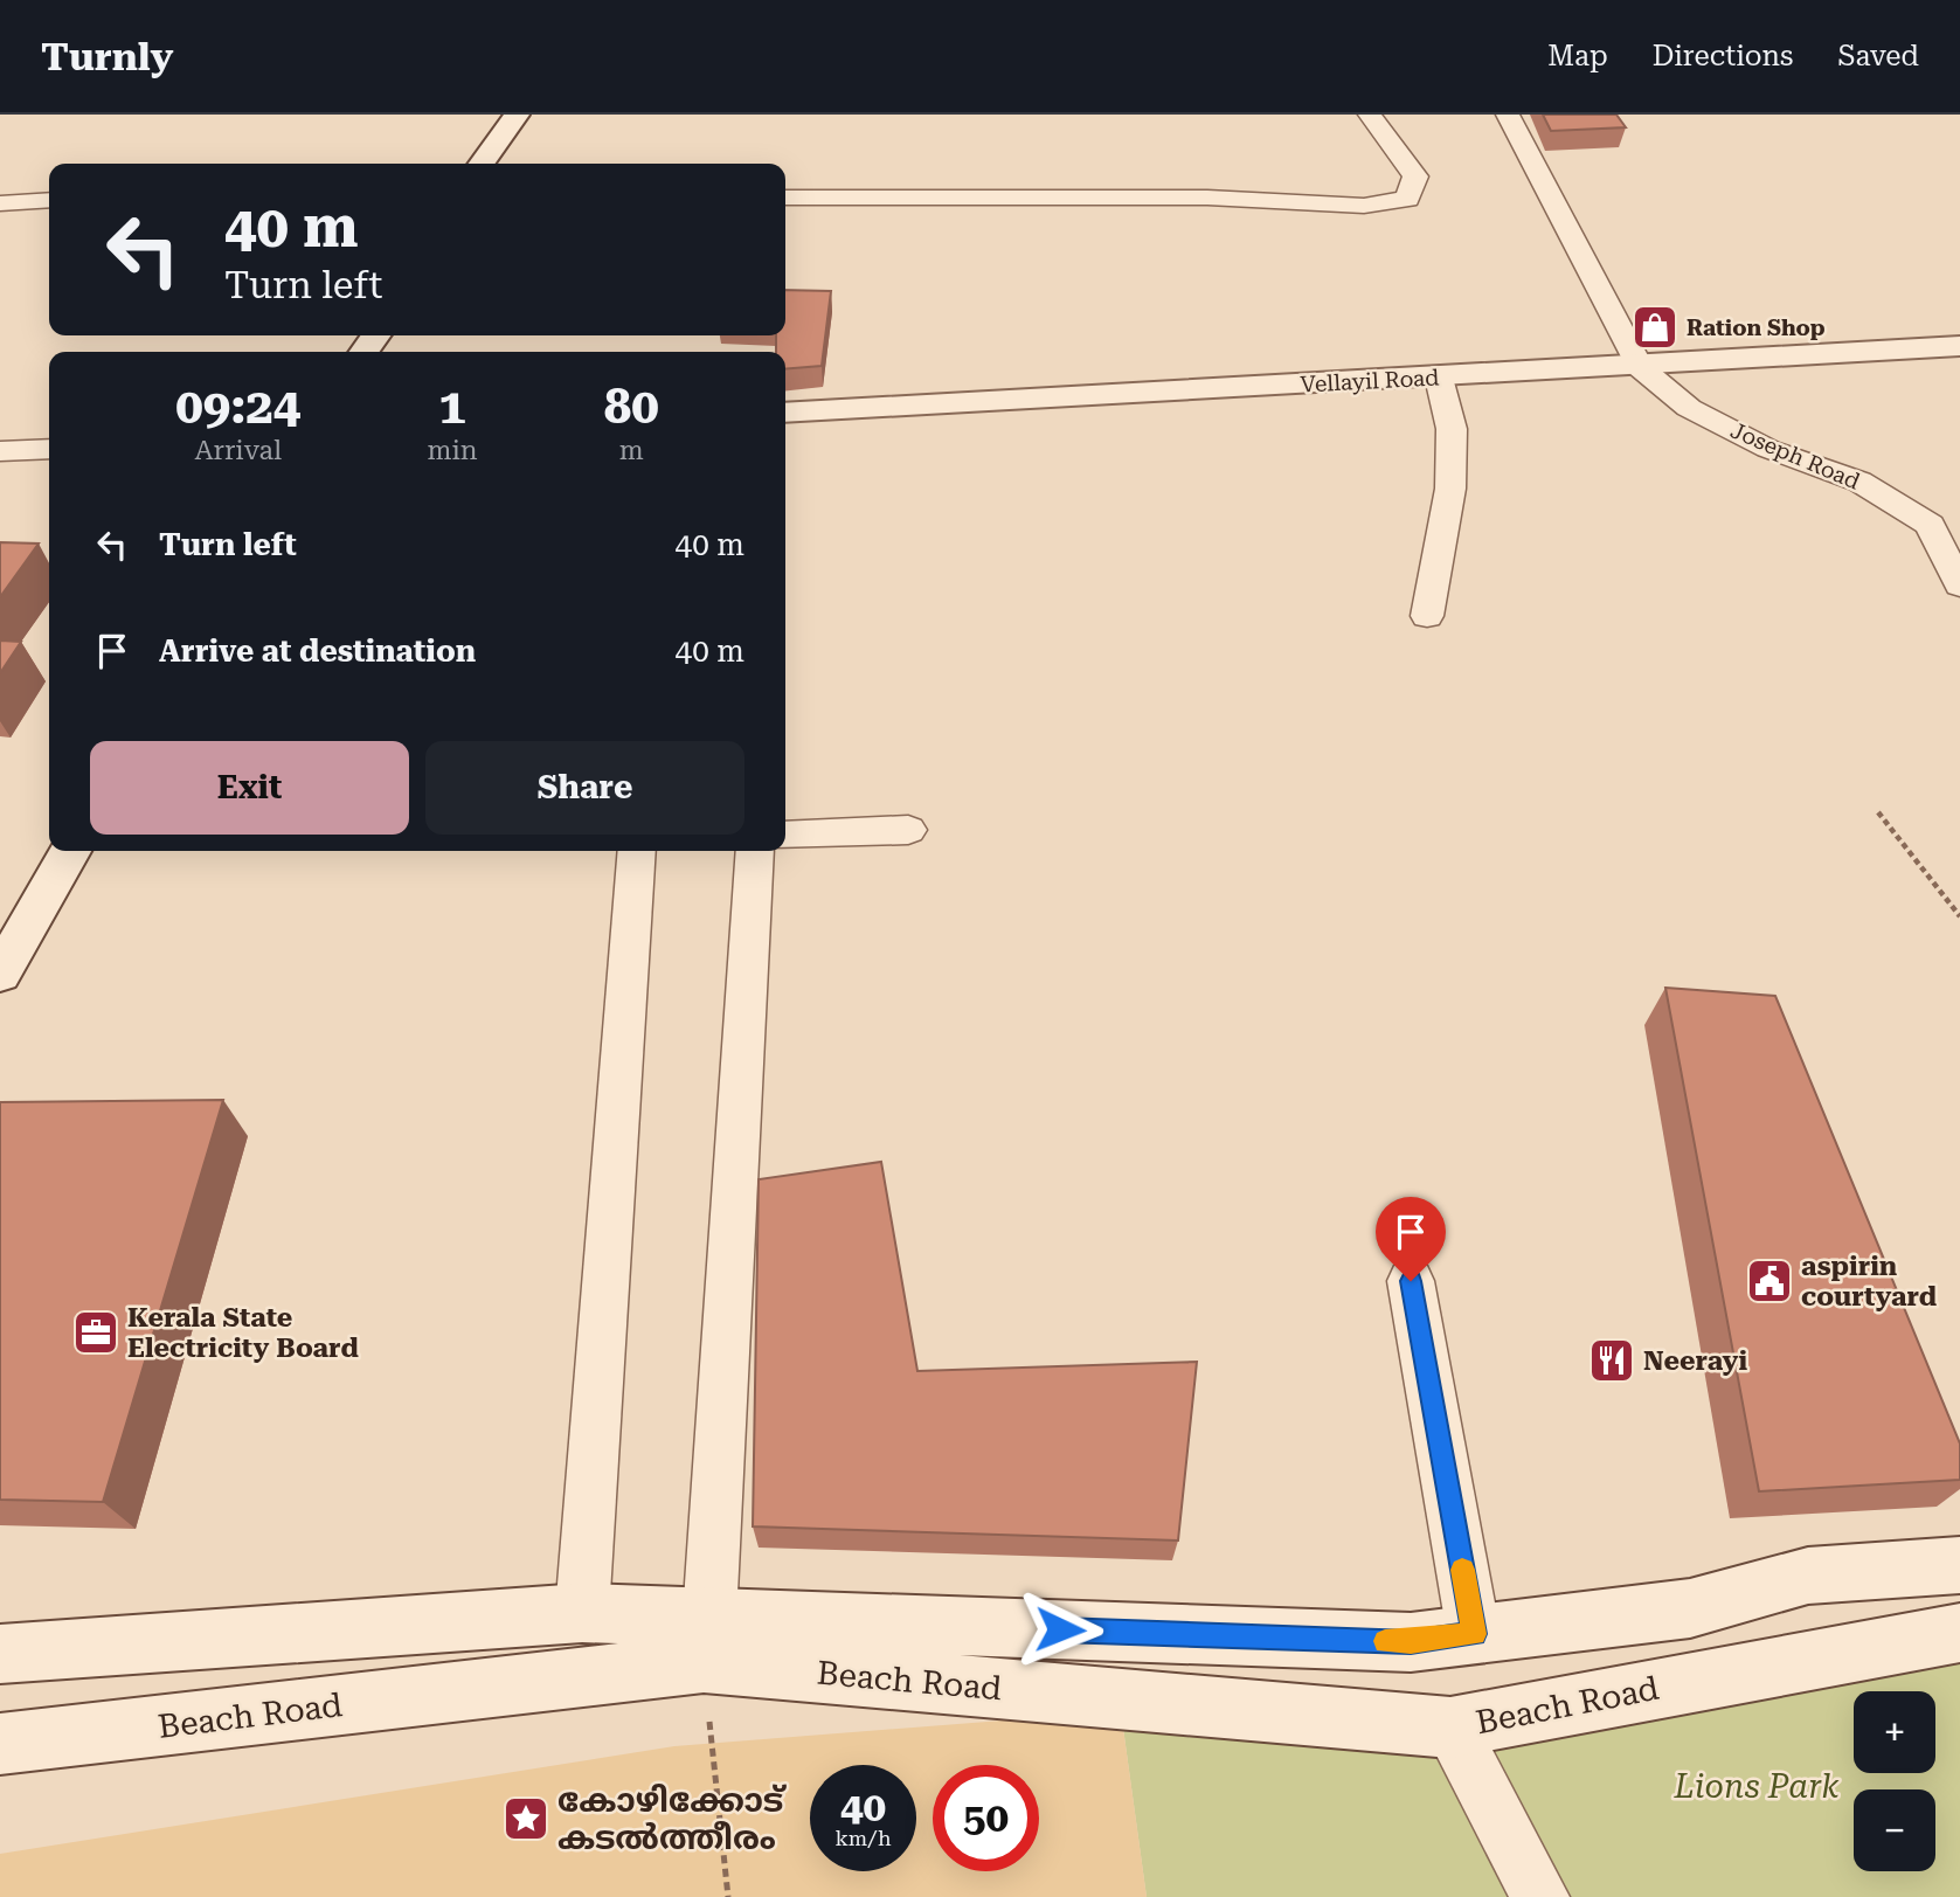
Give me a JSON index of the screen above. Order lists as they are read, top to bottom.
{
  "streets": {
    "main road": ["Vellayil Road", "Beach Road"],
    "street": ["Joseph Road"]
  },
  "crossings": [
    ["Vellayil Road", "Joseph Road"]
  ],
  "parks": ["Lions Park"],
  "places": {
    "shop": ["Ration Shop"],
    "public building": ["aspirin courtyard"],
    "office": ["Kerala State Electricity Board"],
    "restaurant": ["Neerayi"],
    "place": ["കോഴിക്കോട് കടൽത്തീരം"]
  },
  "page": {
    "header": "Turnly",
    "nav": ["Map", "Directions", "Saved"],
    "turn": ["40 m", "Turn left"],
    "eta": [
      "09:24",
      "Arrival",
      "1",
      "min",
      "80",
      "m"
    ],
    "list": [
      {
        "name": "Turn left",
        "value": "40 m"
      },
      {
        "name": "Arrive at destination",
        "value": "40 m"
      }
    ],
    "buttons": ["Exit", "Share"],
    "map_buttons": ["+", "−"],
    "speed": "40 km/h",
    "limit": "50"
  }
}
